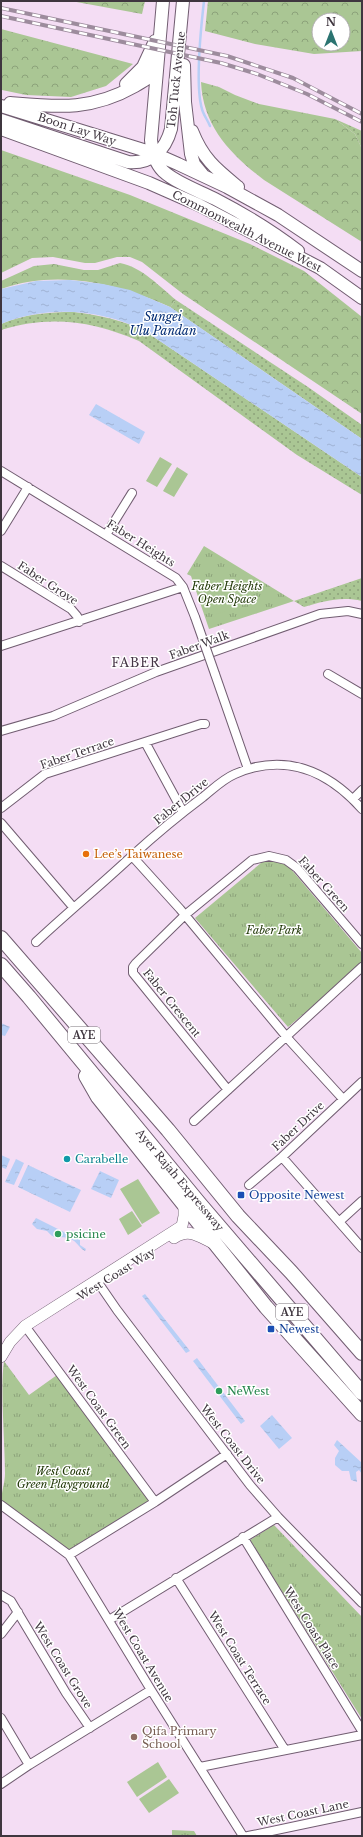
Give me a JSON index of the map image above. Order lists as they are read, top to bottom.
{
  "streets": {
    "highway": ["AYE", "Ayer Rajah Expressway"],
    "main road": ["Toh Tuck Avenue", "Boon Lay Way", "Commonwealth Avenue West"],
    "street": [
      "Faber Heights",
      "Faber Grove",
      "Faber Walk",
      "Faber Terrace",
      "Faber Drive",
      "Faber Green",
      "Faber Crescent",
      "West Coast Way",
      "West Coast Green",
      "West Coast Drive",
      "West Coast Place",
      "West Coast Avenue",
      "West Coast Terrace",
      "West Coast Grove",
      "West Coast Lane"
    ]
  },
  "crossings": [
    ["Toh Tuck Avenue", "Boon Lay Way"],
    ["Toh Tuck Avenue", "Commonwealth Avenue West"],
    ["Boon Lay Way", "Commonwealth Avenue West"],
    ["Faber Heights", "Faber Drive"],
    ["Faber Green", "Faber Crescent"],
    ["West Coast Way", "West Coast Green"],
    ["West Coast Way", "West Coast Drive"]
  ],
  "districts": ["FABER"],
  "water": ["Sungei Ulu Pandan"],
  "parks": ["Faber Heights Open Space", "Faber Park", "West Coast Green Playground"],
  "places": {
    "other": [
      "Lee’s Taiwanese",
      "Carabelle",
      "psicine",
      "NeWest",
      "Qifa Primary School"
    ],
    "transit": ["Opposite Newest", "Newest"]
  },
  "north": "top"
}
